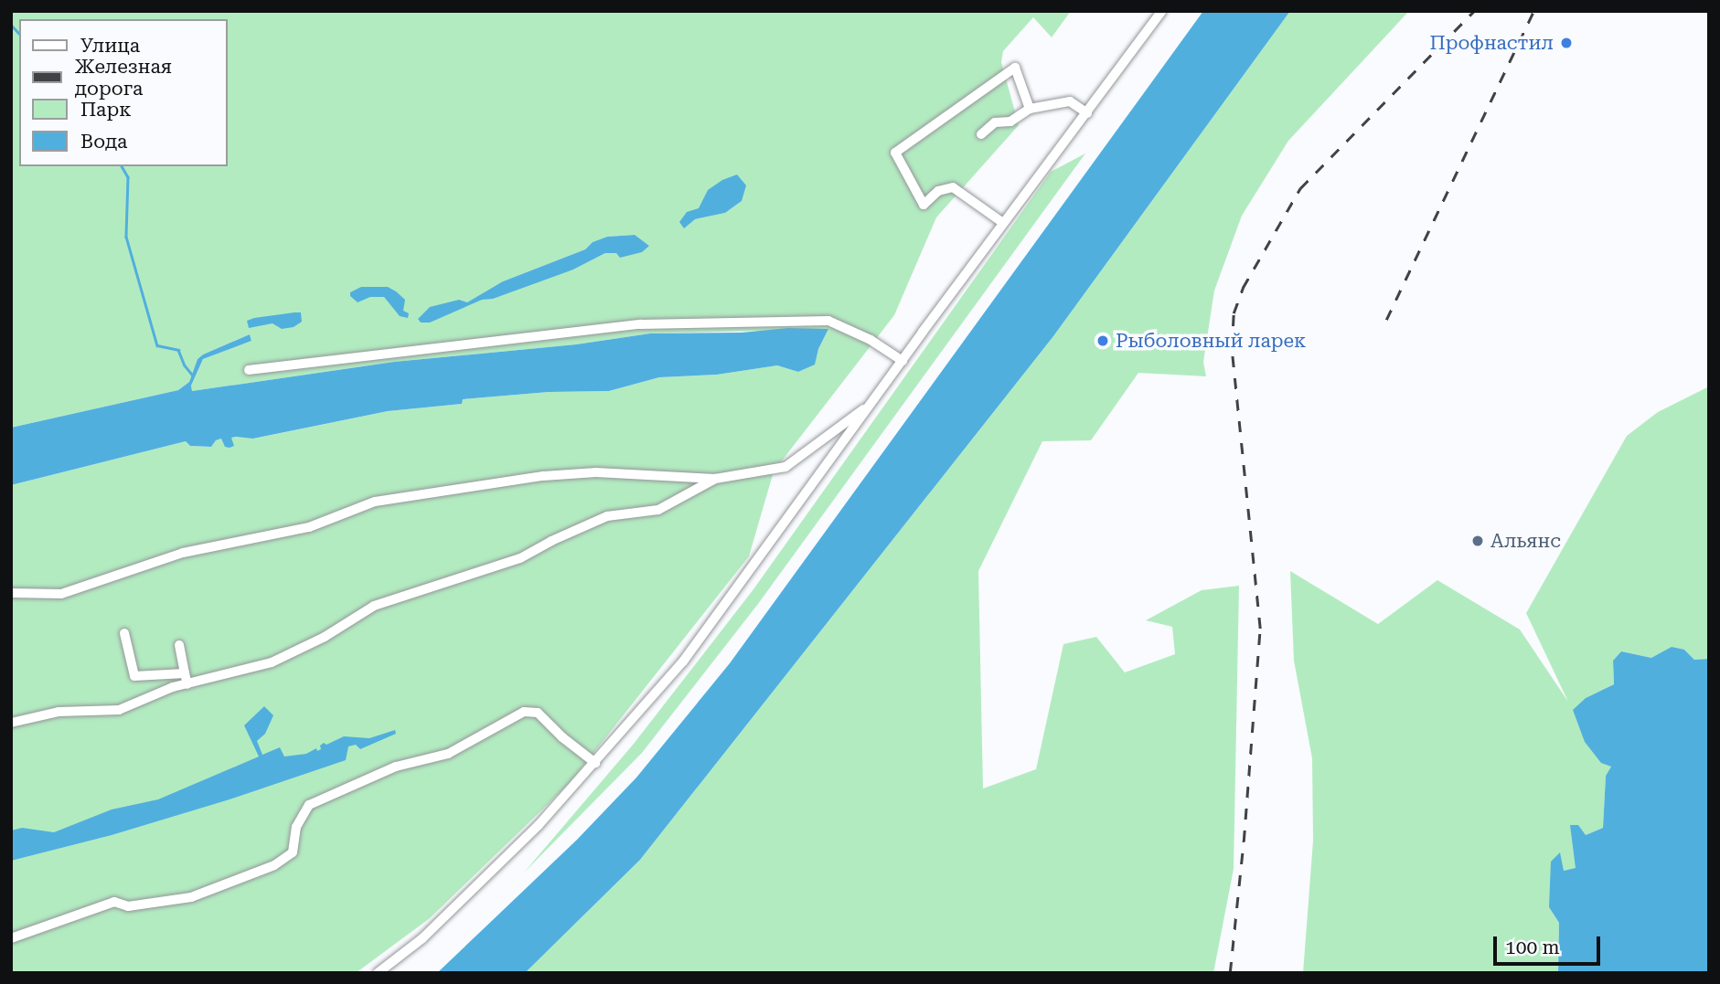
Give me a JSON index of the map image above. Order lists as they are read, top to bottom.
{
  "places": ["Профнастил", "Рыболовный ларек", "Альянс"],
  "legend": [
    "Улица",
    "Железная дорога",
    "Парк",
    "Вода"
  ],
  "scale_bar": "100 m"
}
